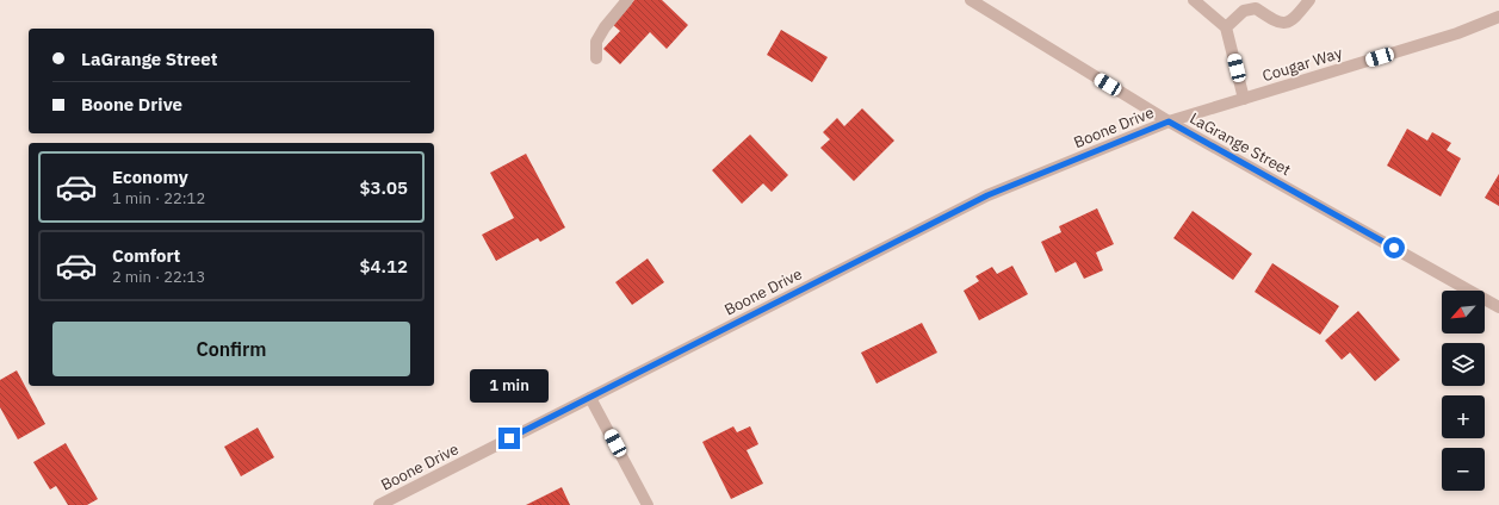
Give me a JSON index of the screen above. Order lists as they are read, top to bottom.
{
  "streets": {
    "street": ["Cougar Way", "Boone Drive", "LaGrange Street"]
  },
  "crossings": [
    ["Cougar Way", "Boone Drive"],
    ["Cougar Way", "LaGrange Street"],
    ["Boone Drive", "LaGrange Street"]
  ],
  "north": "bottom left",
  "page": {
    "banner": ["LaGrange Street", "Boone Drive"],
    "list": [
      {
        "name": "Economy",
        "note": "1 min · 22:12",
        "value": "$3.05"
      },
      {
        "name": "Comfort",
        "note": "2 min · 22:13",
        "value": "$4.12"
      }
    ],
    "map_buttons": ["+", "−"],
    "buttons": "Confirm",
    "bubble": "1 min"
  }
}
